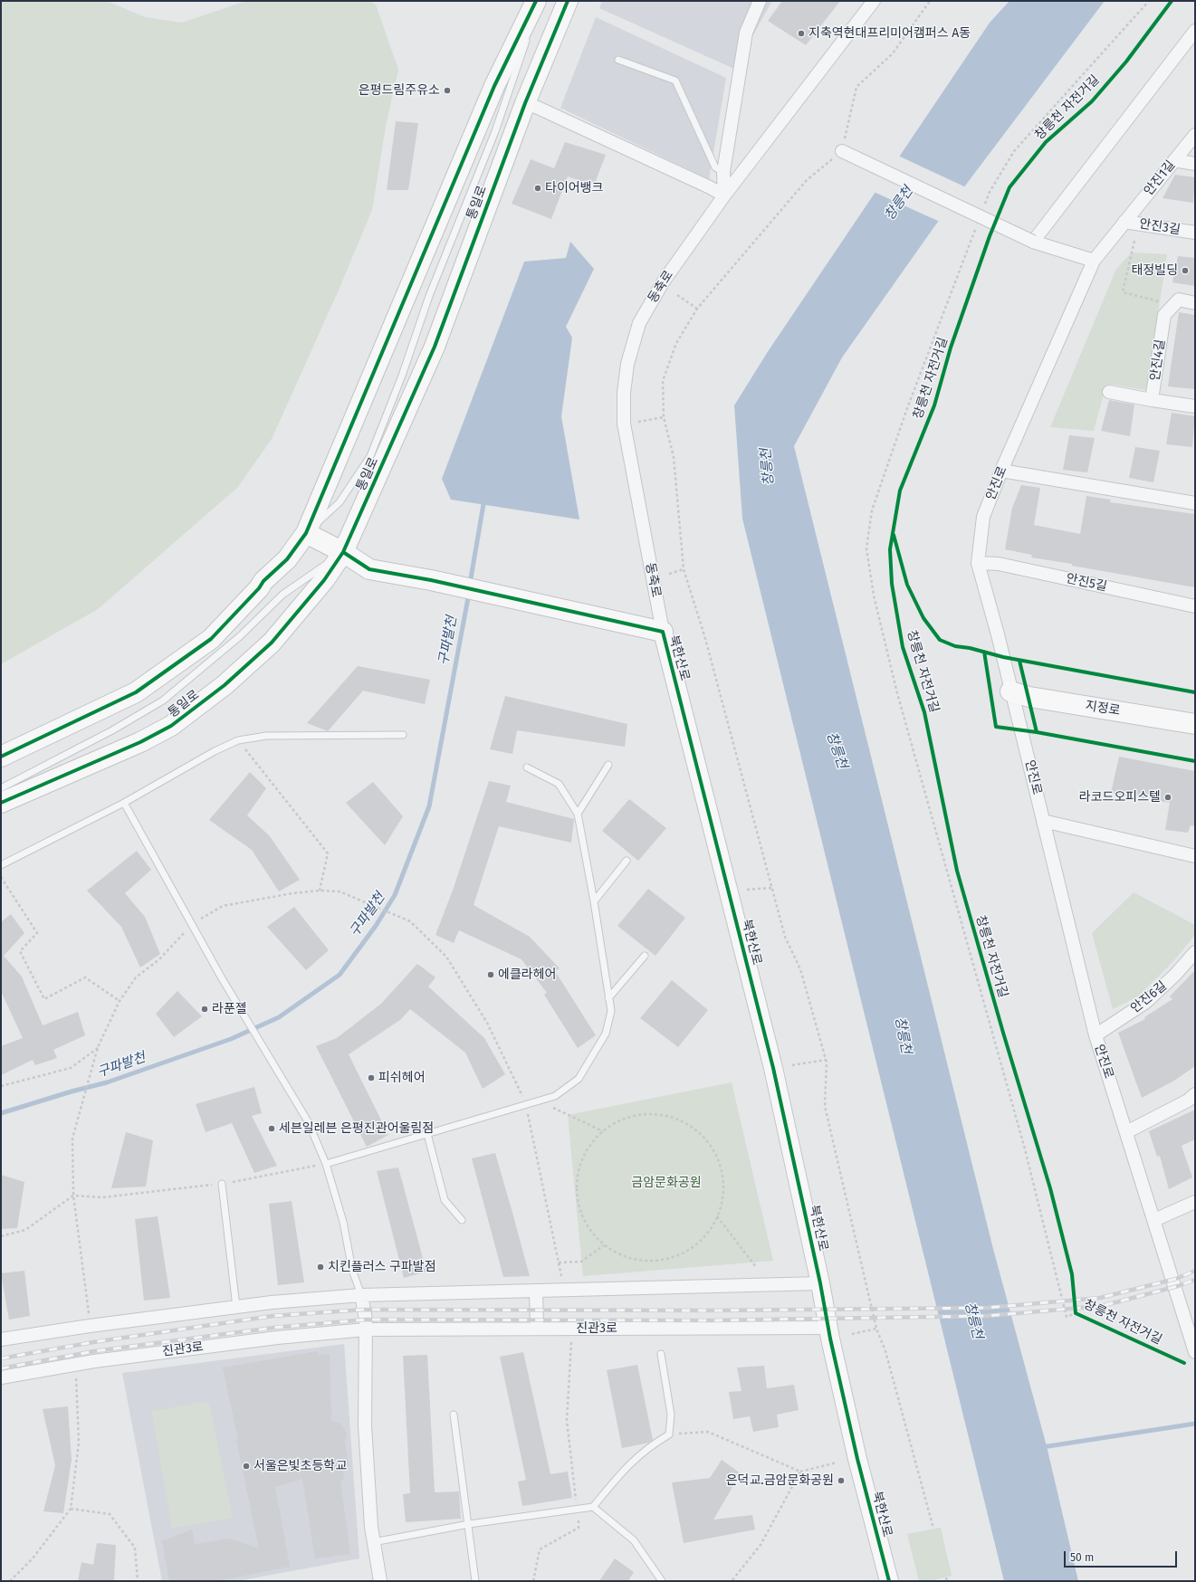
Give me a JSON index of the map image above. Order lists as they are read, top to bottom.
{
  "streets": {
    "main road": ["통일로", "북한산로", "지정로"],
    "street": [
      "안진1길",
      "안진3길",
      "동축로",
      "안진4길",
      "안진로",
      "안진5길",
      "안진6길",
      "진관3로"
    ],
    "cycle path": ["창릉천 자전거길"]
  },
  "crossings": [
    ["안진1길", "안진3길"],
    ["안진1길", "안진로"],
    ["통일로", "북한산로"],
    ["안진3길", "안진로"],
    ["동축로", "북한산로"],
    ["안진로", "안진5길"],
    ["안진로", "지정로"],
    ["안진로", "안진6길"],
    ["북한산로", "진관3로"]
  ],
  "water": ["창릉천", "구파발천"],
  "parks": ["금암문화공원"],
  "places": [
    "지축역현대프리미어캠퍼스 A동",
    "은평드림주유소",
    "타이어뱅크",
    "태정빌딩",
    "라코드오피스텔",
    "에클라헤어",
    "라푼젤",
    "피쉬헤어",
    "세븐일레븐 은평진관어울림점",
    "치킨플러스 구파발점",
    "서울은빛초등학교",
    "은덕교.금암문화공원"
  ],
  "scale_bar": "50 m"
}
